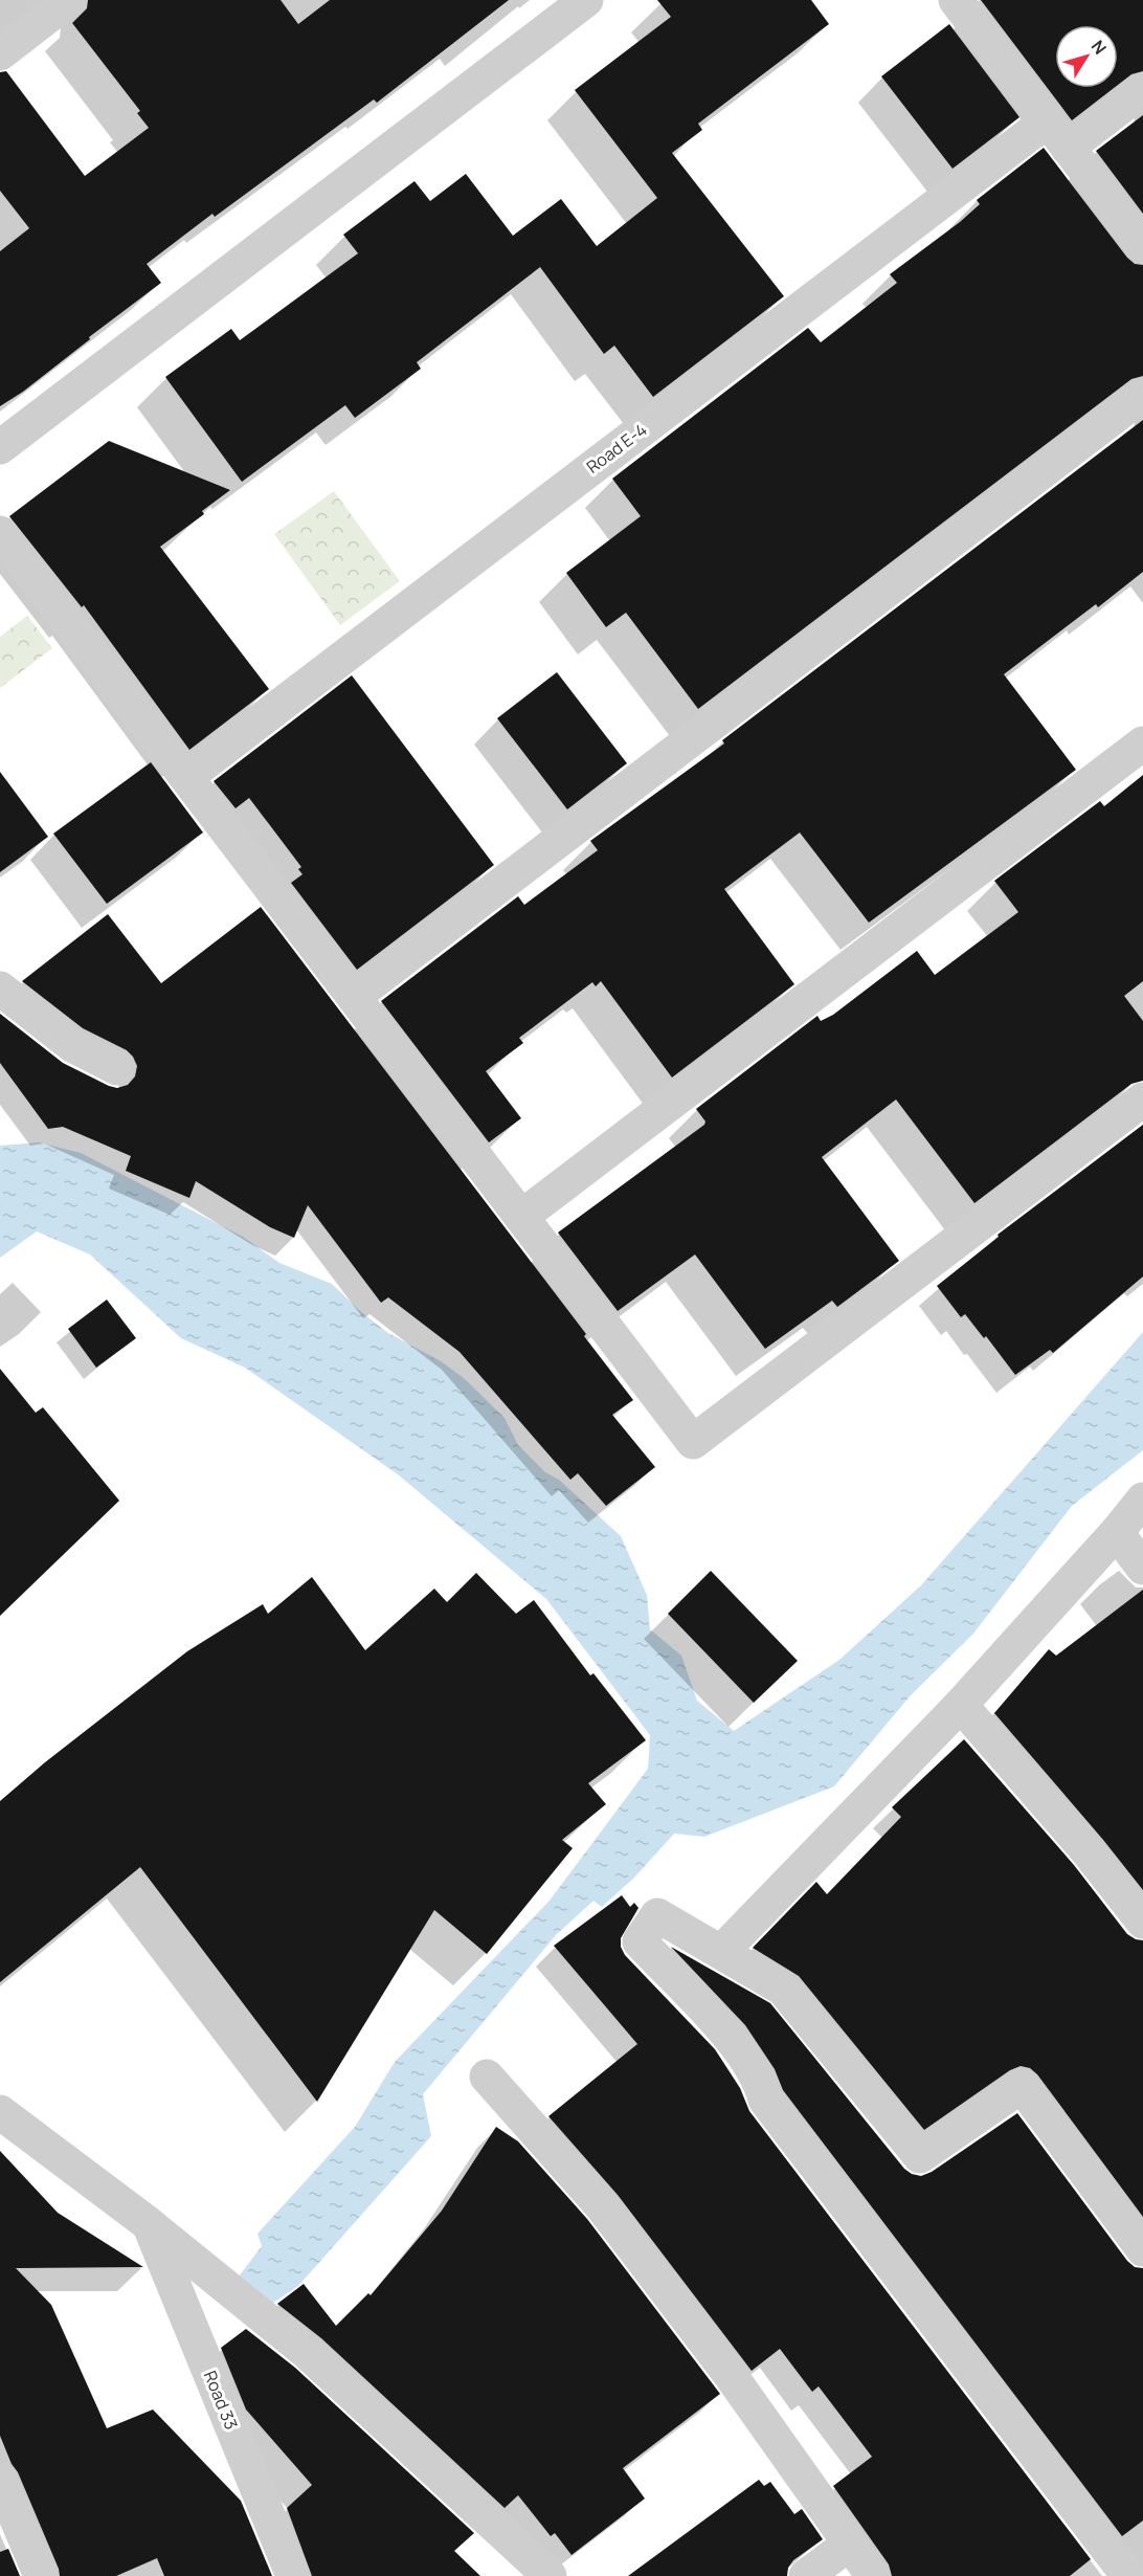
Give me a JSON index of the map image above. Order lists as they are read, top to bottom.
{
  "streets": {
    "street": ["Road E-4", "Road 33"]
  },
  "north": "top right"
}
